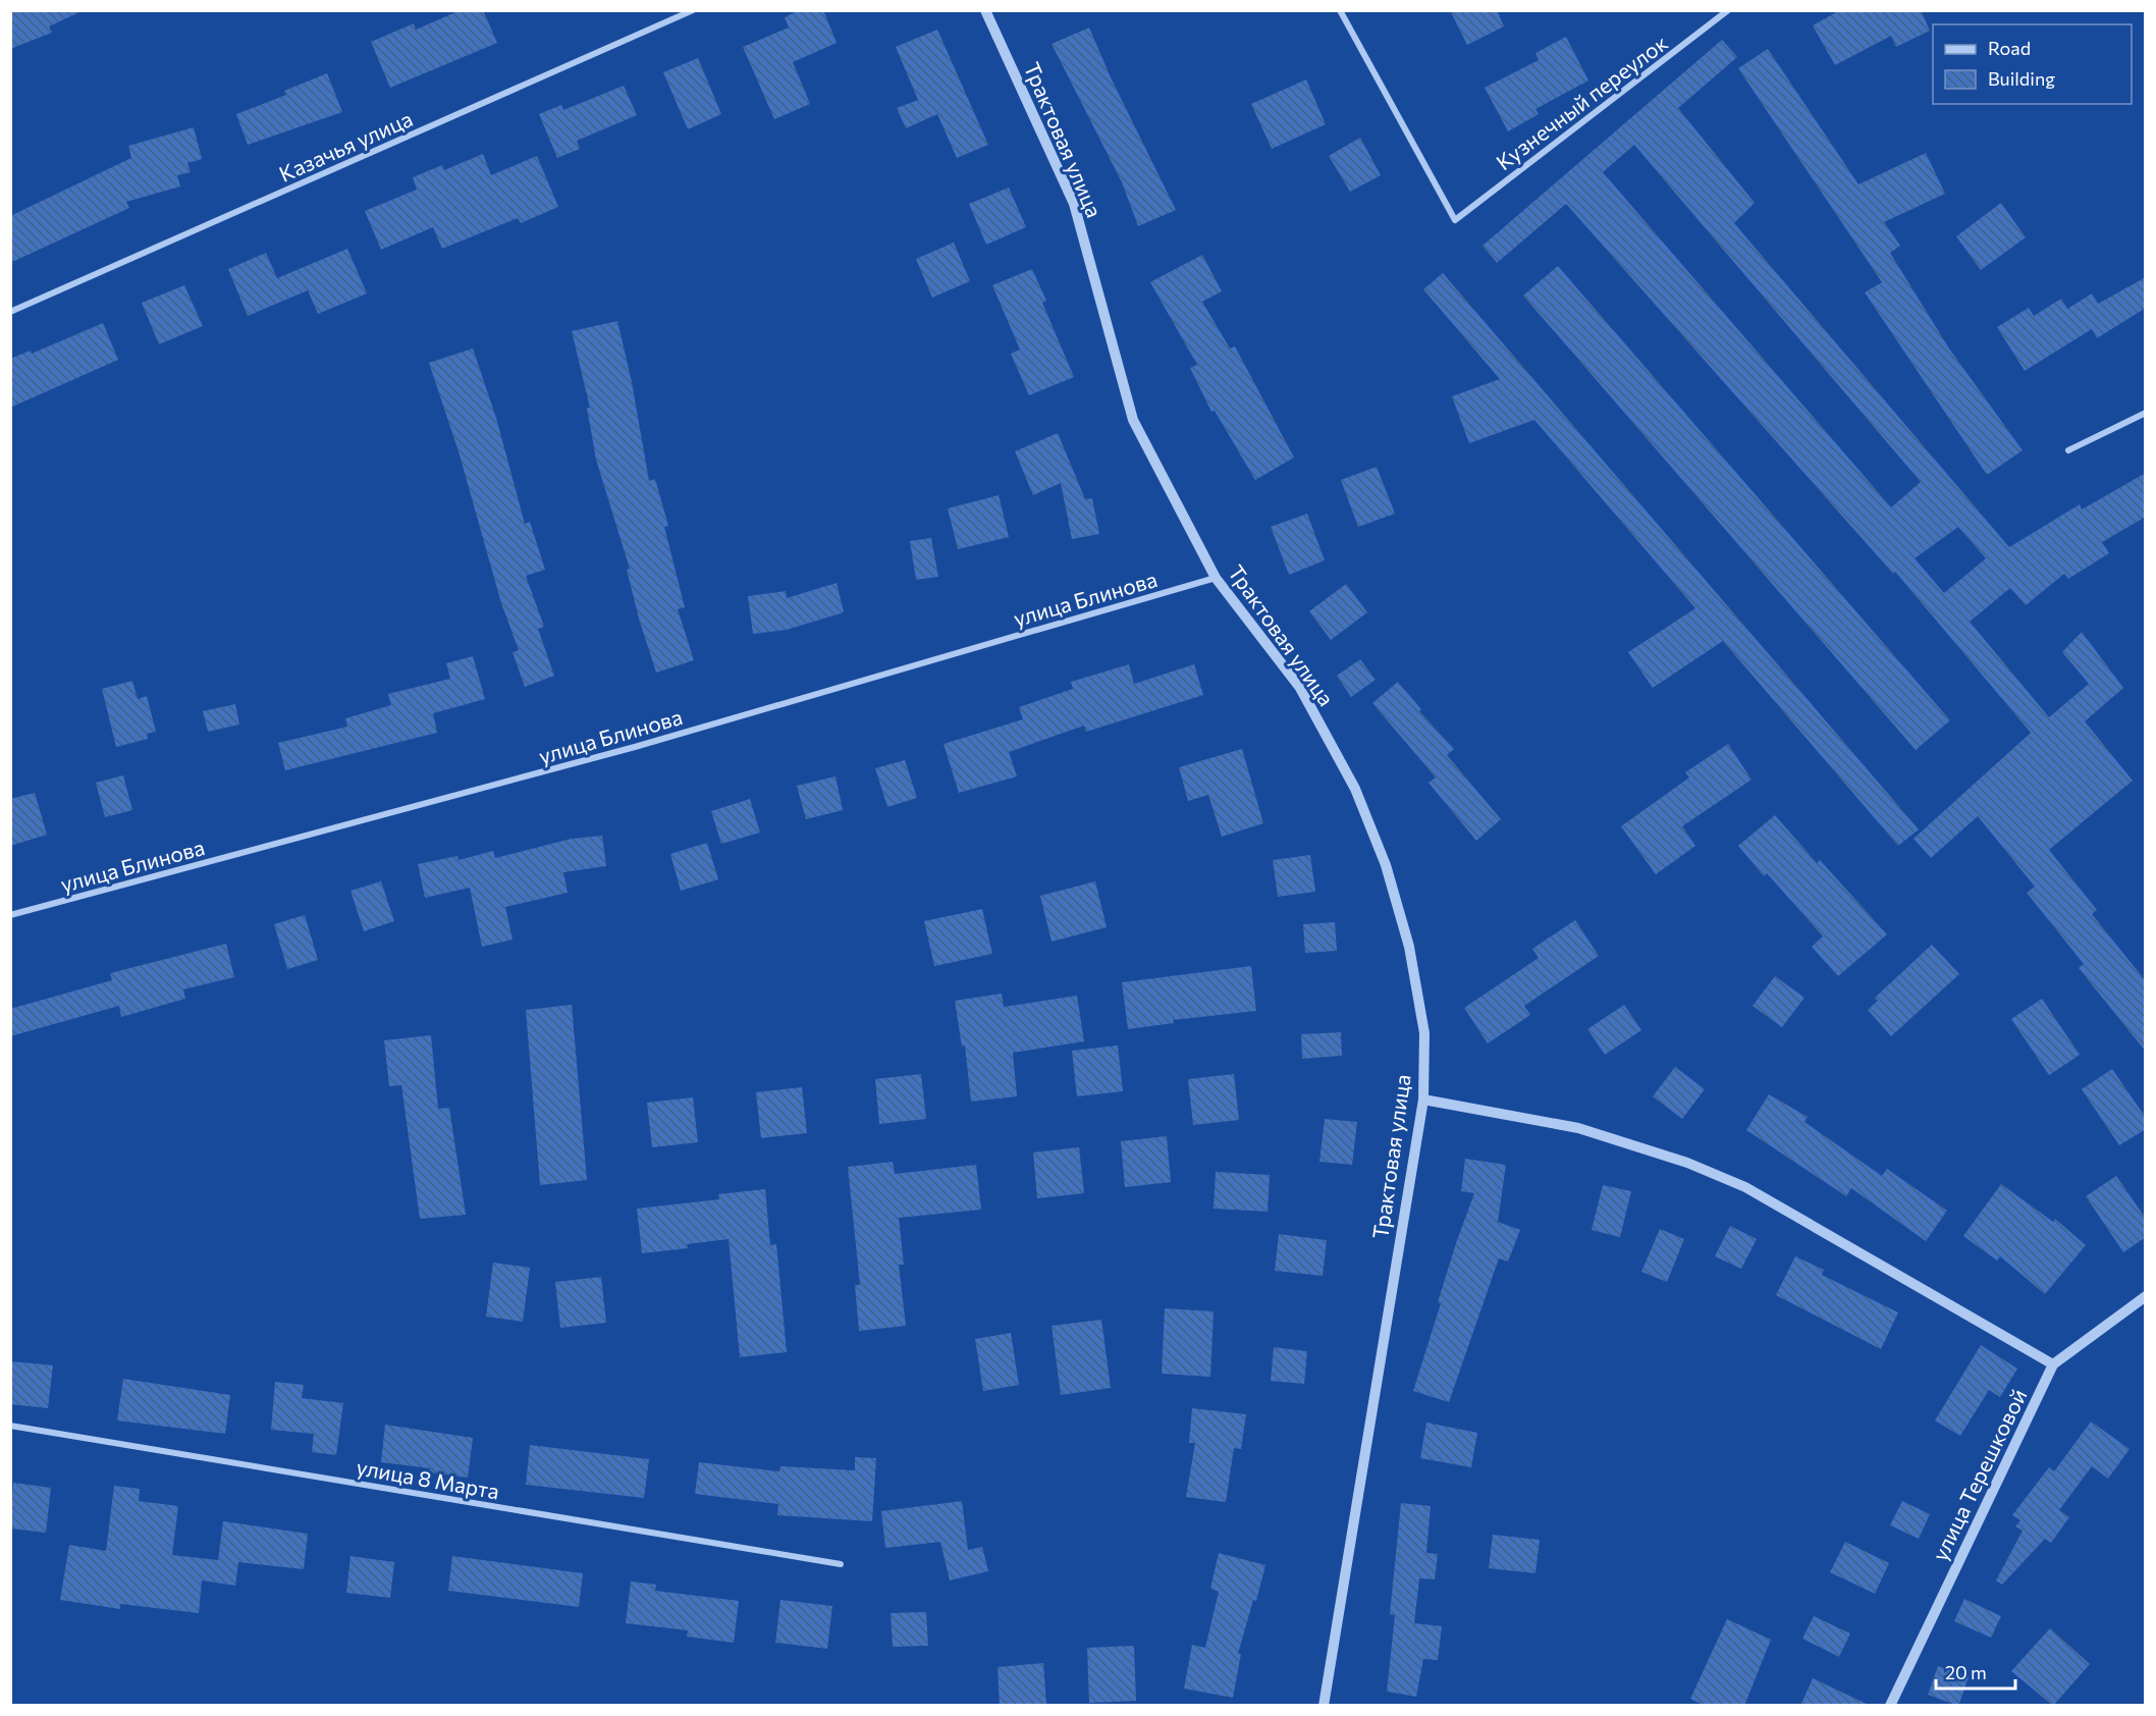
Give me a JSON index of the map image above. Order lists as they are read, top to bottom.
{
  "streets": {
    "street": [
      "Кузнечный переулок",
      "Трактовая улица",
      "Казачья улица",
      "улица Блинова",
      "улица Терешковой",
      "улица 8 Марта"
    ]
  },
  "crossings": [
    ["Трактовая улица", "улица Блинова"]
  ],
  "legend": ["Road", "Building"],
  "scale_bar": "20 m"
}
